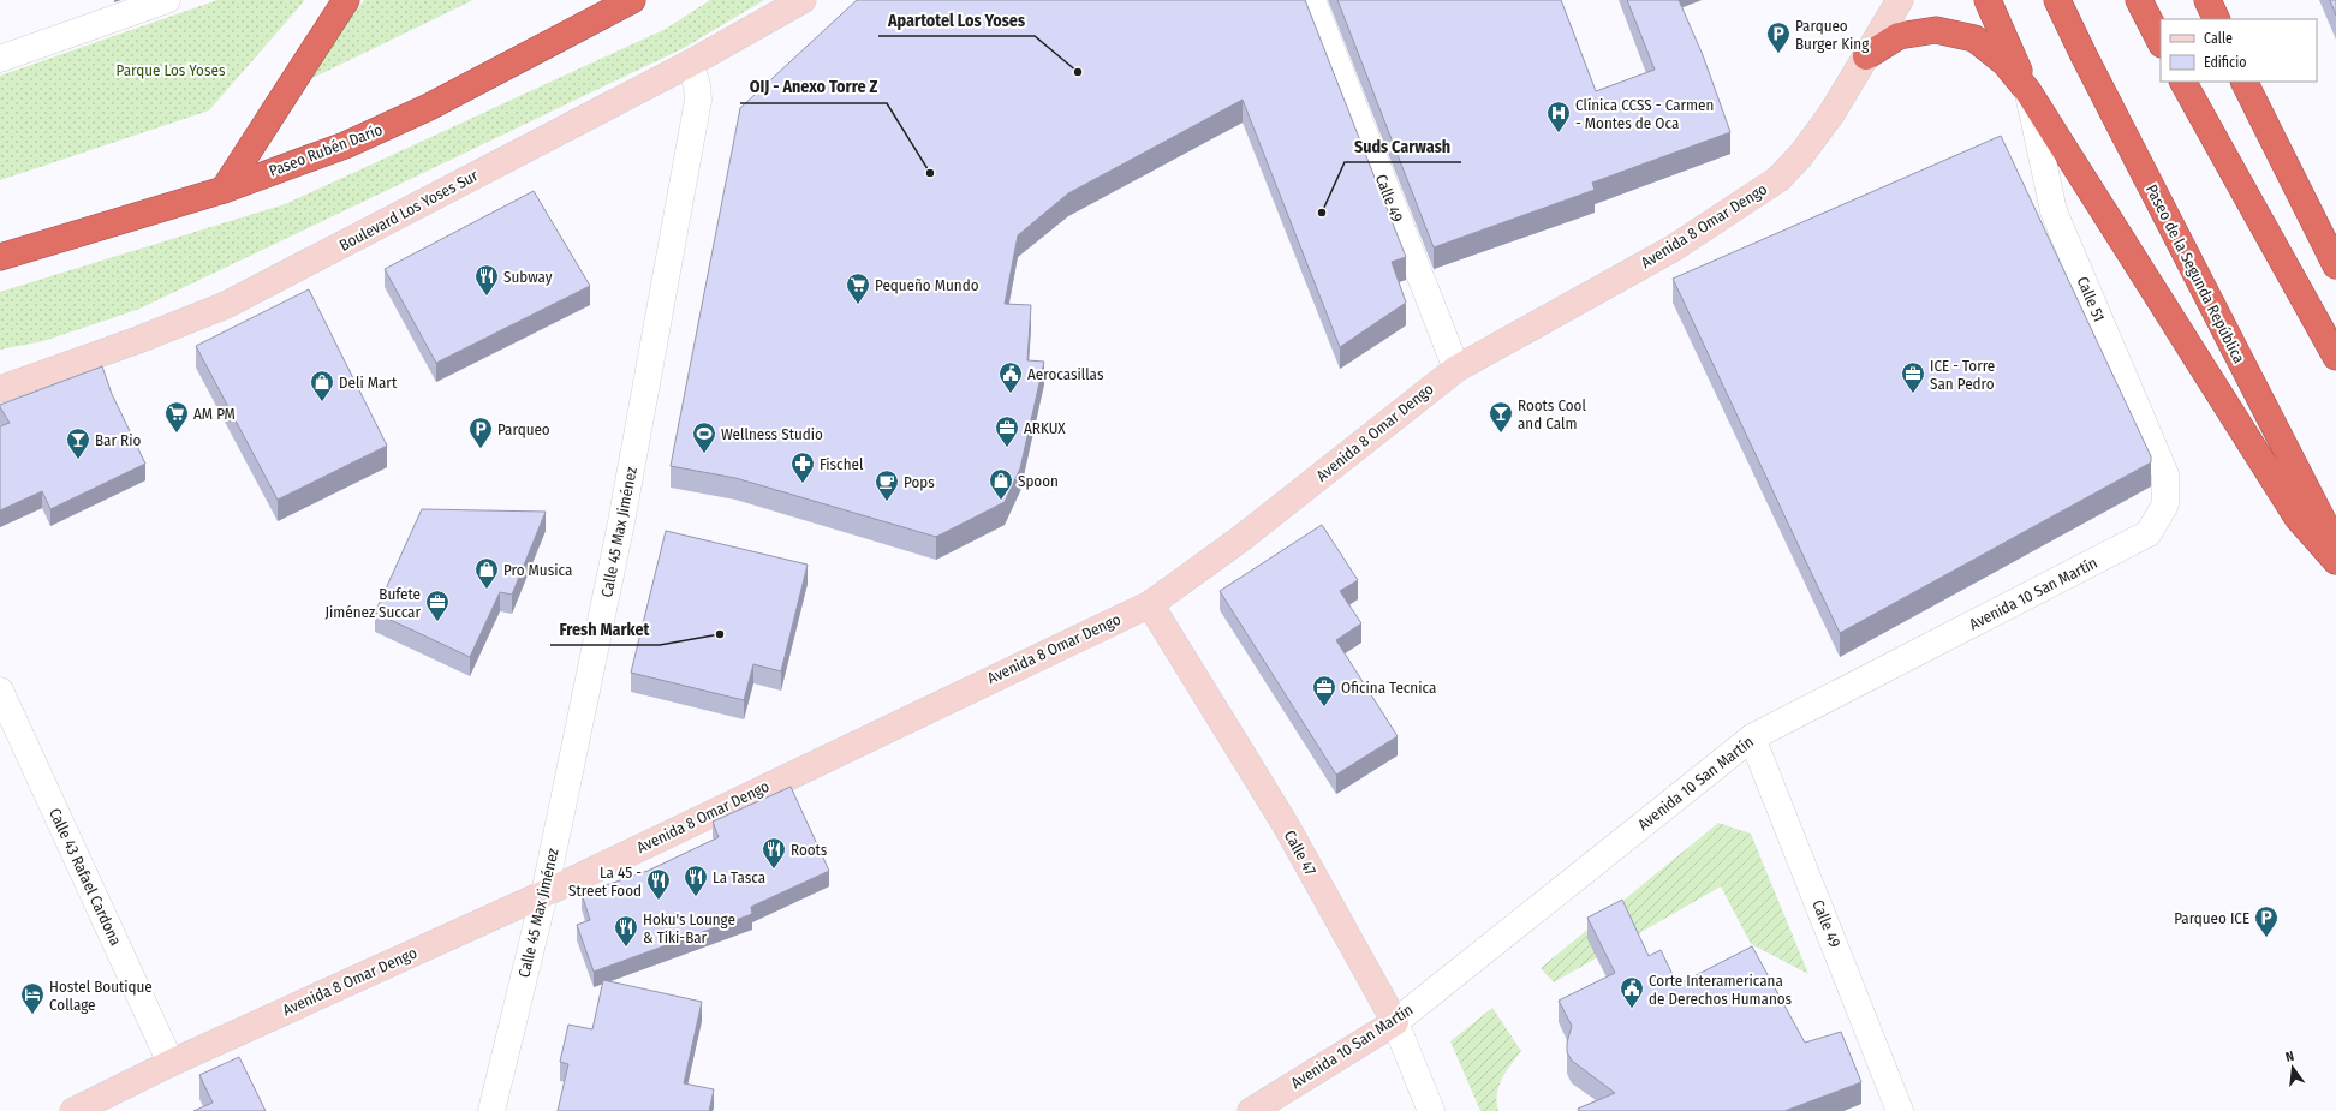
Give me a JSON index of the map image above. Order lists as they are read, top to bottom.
{
  "streets": {
    "highway": ["Paseo Rubén Darío", "Paseo de la Segunda República"],
    "street": [
      "Calle 49",
      "Boulevard Los Yoses Sur",
      "Avenida 8 Omar Dengo",
      "Calle 51",
      "Calle 45 Max Jiménez",
      "Avenida 10 San Martín",
      "Calle 47",
      "Calle 43 Rafael Cardona"
    ]
  },
  "crossings": [
    ["Calle 49", "Avenida 8 Omar Dengo"],
    ["Calle 49", "Avenida 10 San Martín"],
    ["Boulevard Los Yoses Sur", "Calle 45 Max Jiménez"],
    ["Avenida 8 Omar Dengo", "Calle 45 Max Jiménez"],
    ["Avenida 8 Omar Dengo", "Calle 47"],
    ["Avenida 8 Omar Dengo", "Calle 43 Rafael Cardona"],
    ["Calle 51", "Avenida 10 San Martín"],
    ["Avenida 10 San Martín", "Calle 47"]
  ],
  "parks": ["Parque Los Yoses"],
  "places": {
    "parking": ["Parqueo Burger King", "Parqueo", "Parqueo ICE"],
    "other": [
      "Apartotel Los Yoses",
      "OIJ - Anexo Torre Z",
      "Suds Carwash",
      "Fresh Market"
    ],
    "hospital": ["Clínica CCSS - Carmen - Montes de Oca"],
    "restaurant": [
      "Subway",
      "Roots",
      "La Tasca",
      "La 45 - Street Food",
      "Hoku's Lounge & Tiki-Bar"
    ],
    "supermarket": ["Pequeño Mundo", "AM PM"],
    "public building": ["Aerocasillas", "Corte Interamericana de Derechos Humanos"],
    "office": [
      "ICE - Torre San Pedro",
      "ARKUX",
      "Bufete Jiménez Succar",
      "Oficina Tecnica"
    ],
    "shop": ["Deli Mart", "Spoon", "Pro Musica"],
    "bar": ["Roots Cool and Calm", "Bar Rio"],
    "sports": ["Wellness Studio"],
    "pharmacy": ["Fischel"],
    "cafe": ["Pops"],
    "hotel": ["Hostel Boutique Collage"]
  },
  "legend": ["Calle", "Edificio"],
  "north": "top"
}
